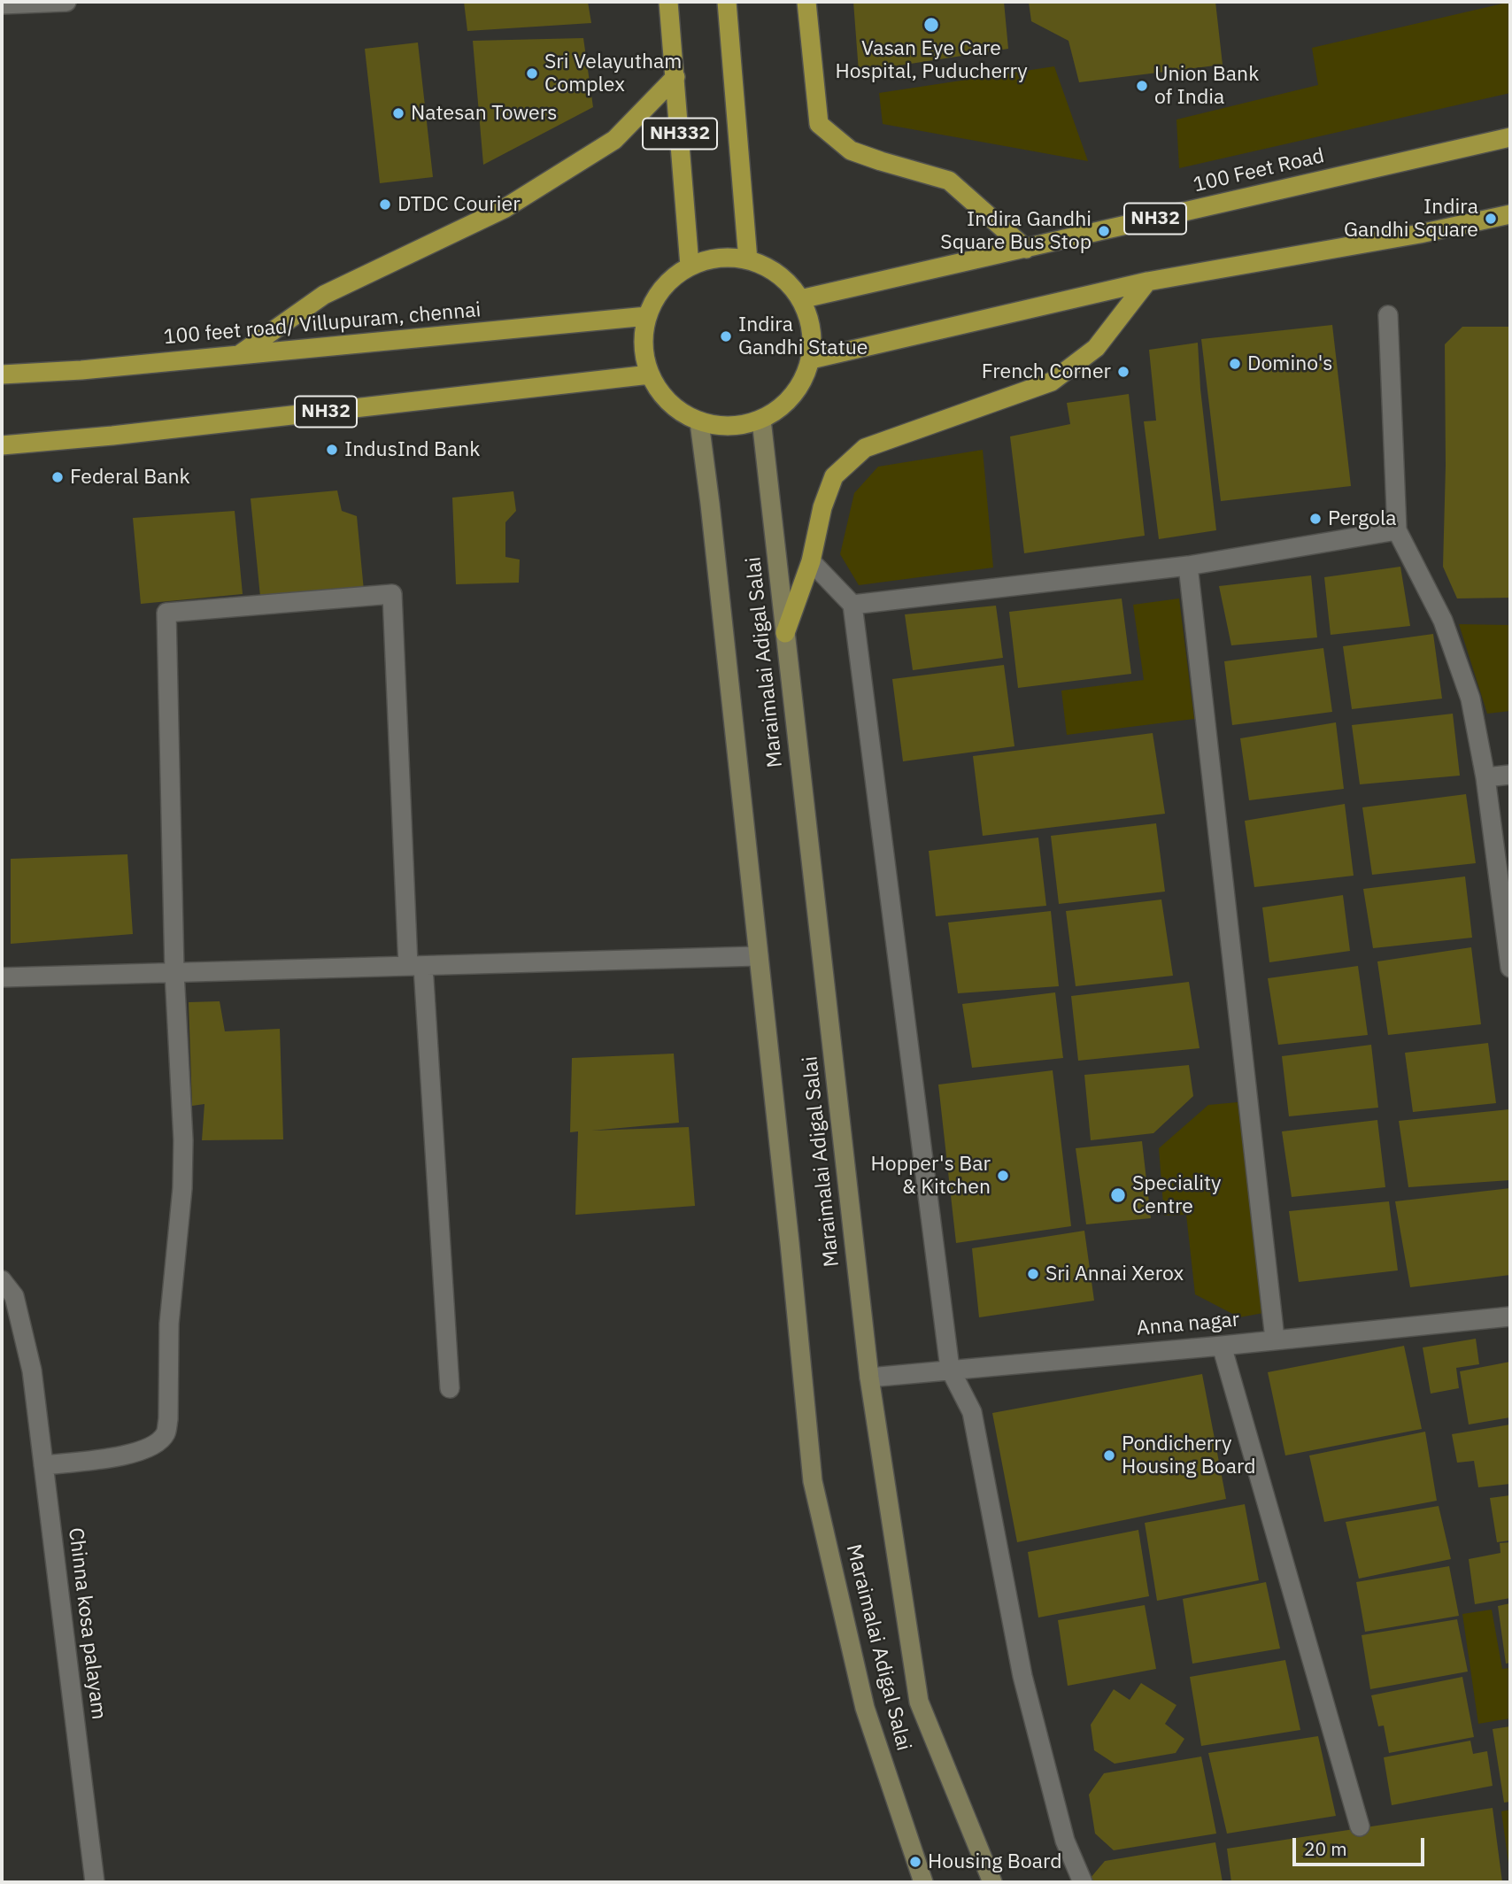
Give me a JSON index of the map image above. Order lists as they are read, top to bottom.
{
  "streets": {
    "highway": [
      "NH332",
      "100 Feet Road",
      "NH32",
      "100 feet road/ Villupuram, chennai"
    ],
    "main road": ["Maraimalai Adigal Salai"],
    "street": ["Anna nagar", "Chinna kosa palayam"]
  },
  "crossings": [
    ["NH332", "100 Feet Road"],
    ["NH332", "NH32"],
    ["NH332", "100 feet road/ Villupuram, chennai"],
    ["NH332", "Maraimalai Adigal Salai"],
    ["100 Feet Road", "NH32"],
    ["100 Feet Road", "100 feet road/ Villupuram, chennai"],
    ["100 Feet Road", "Maraimalai Adigal Salai"],
    ["NH32", "100 feet road/ Villupuram, chennai"],
    ["NH32", "Maraimalai Adigal Salai"],
    ["100 feet road/ Villupuram, chennai", "Maraimalai Adigal Salai"],
    ["Maraimalai Adigal Salai", "Anna nagar"]
  ],
  "places": [
    "Vasan Eye Care Hospital, Puducherry",
    "Sri Velayutham Complex",
    "Union Bank of India",
    "Natesan Towers",
    "DTDC Courier",
    "Indira Gandhi Square",
    "Indira Gandhi Square Bus Stop",
    "Indira Gandhi Statue",
    "Domino's",
    "French Corner",
    "IndusInd Bank",
    "Federal Bank",
    "Pergola",
    "Hopper's Bar & Kitchen",
    "Speciality Centre",
    "Sri Annai Xerox",
    "Pondicherry Housing Board",
    "Housing Board"
  ],
  "scale_bar": "20 m"
}
